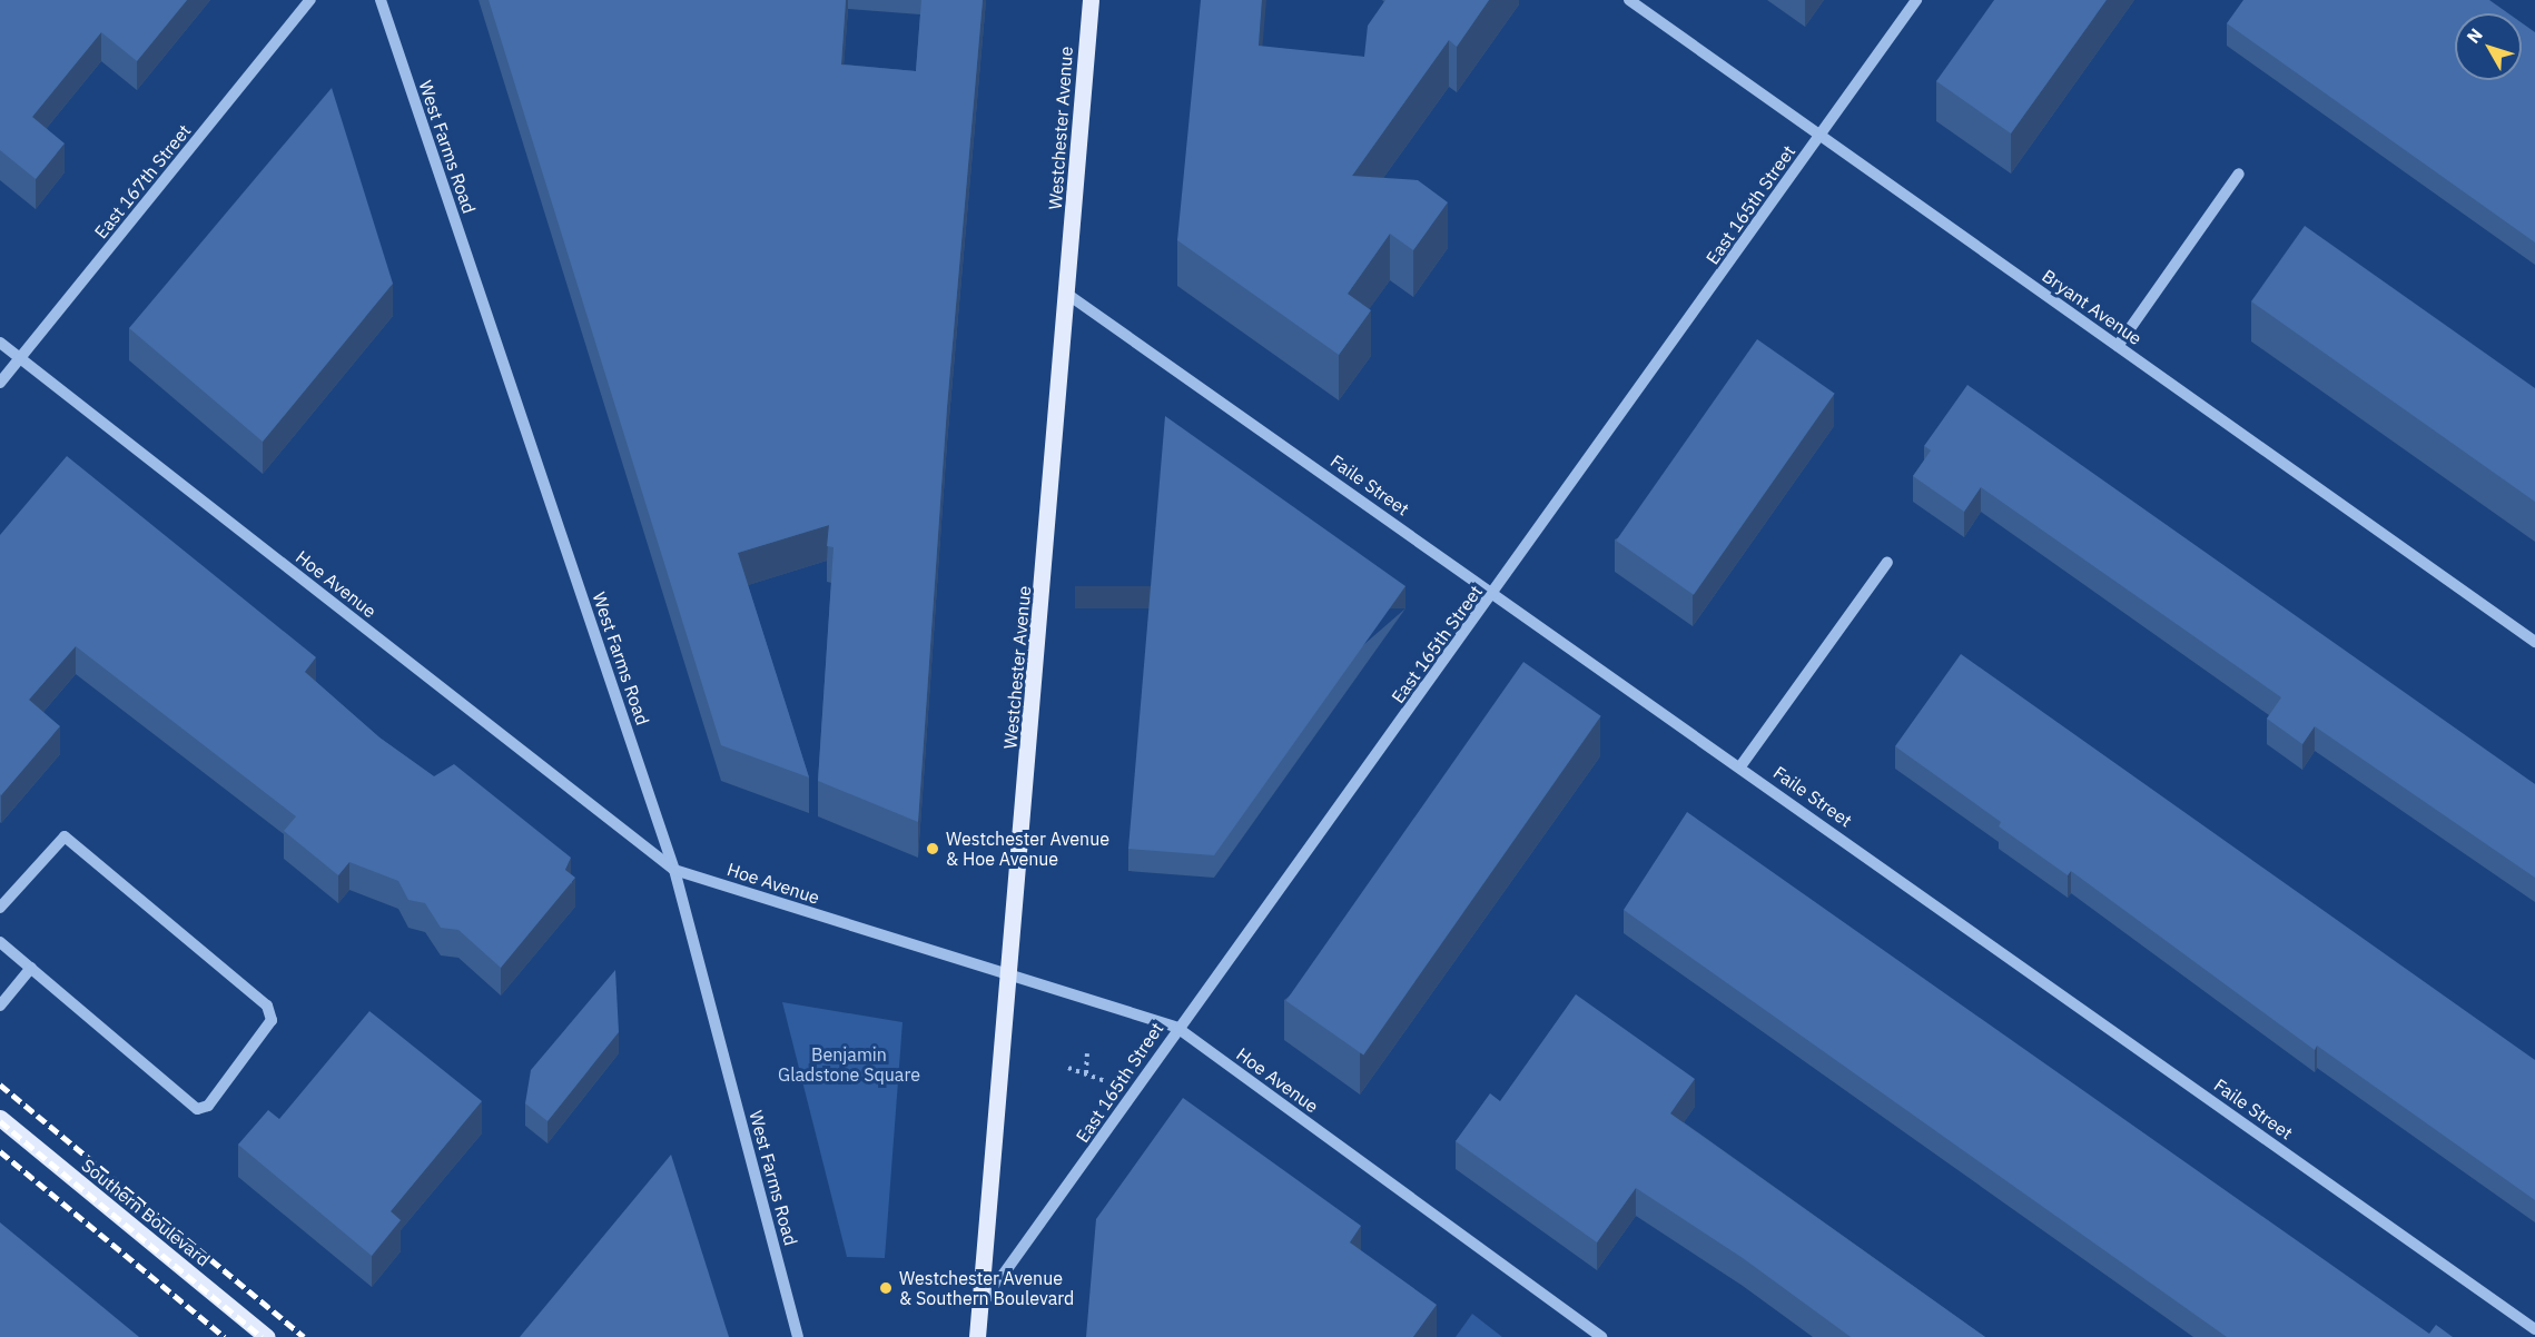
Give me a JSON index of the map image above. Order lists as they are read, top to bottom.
{
  "streets": {
    "main road": ["Westchester Avenue", "Southern Boulevard"],
    "street": [
      "West Farms Road",
      "East 167th Street",
      "East 165th Street",
      "Bryant Avenue",
      "Faile Street",
      "Hoe Avenue"
    ]
  },
  "crossings": [
    ["Westchester Avenue", "East 165th Street"],
    ["Westchester Avenue", "Faile Street"],
    ["Westchester Avenue", "Hoe Avenue"],
    ["West Farms Road", "Hoe Avenue"],
    ["East 167th Street", "Hoe Avenue"],
    ["East 165th Street", "Bryant Avenue"],
    ["East 165th Street", "Faile Street"],
    ["East 165th Street", "Hoe Avenue"]
  ],
  "parks": ["Benjamin Gladstone Square"],
  "places": ["Westchester Avenue & Hoe Avenue", "Westchester Avenue & Southern Boulevard"],
  "north": "top left"
}
